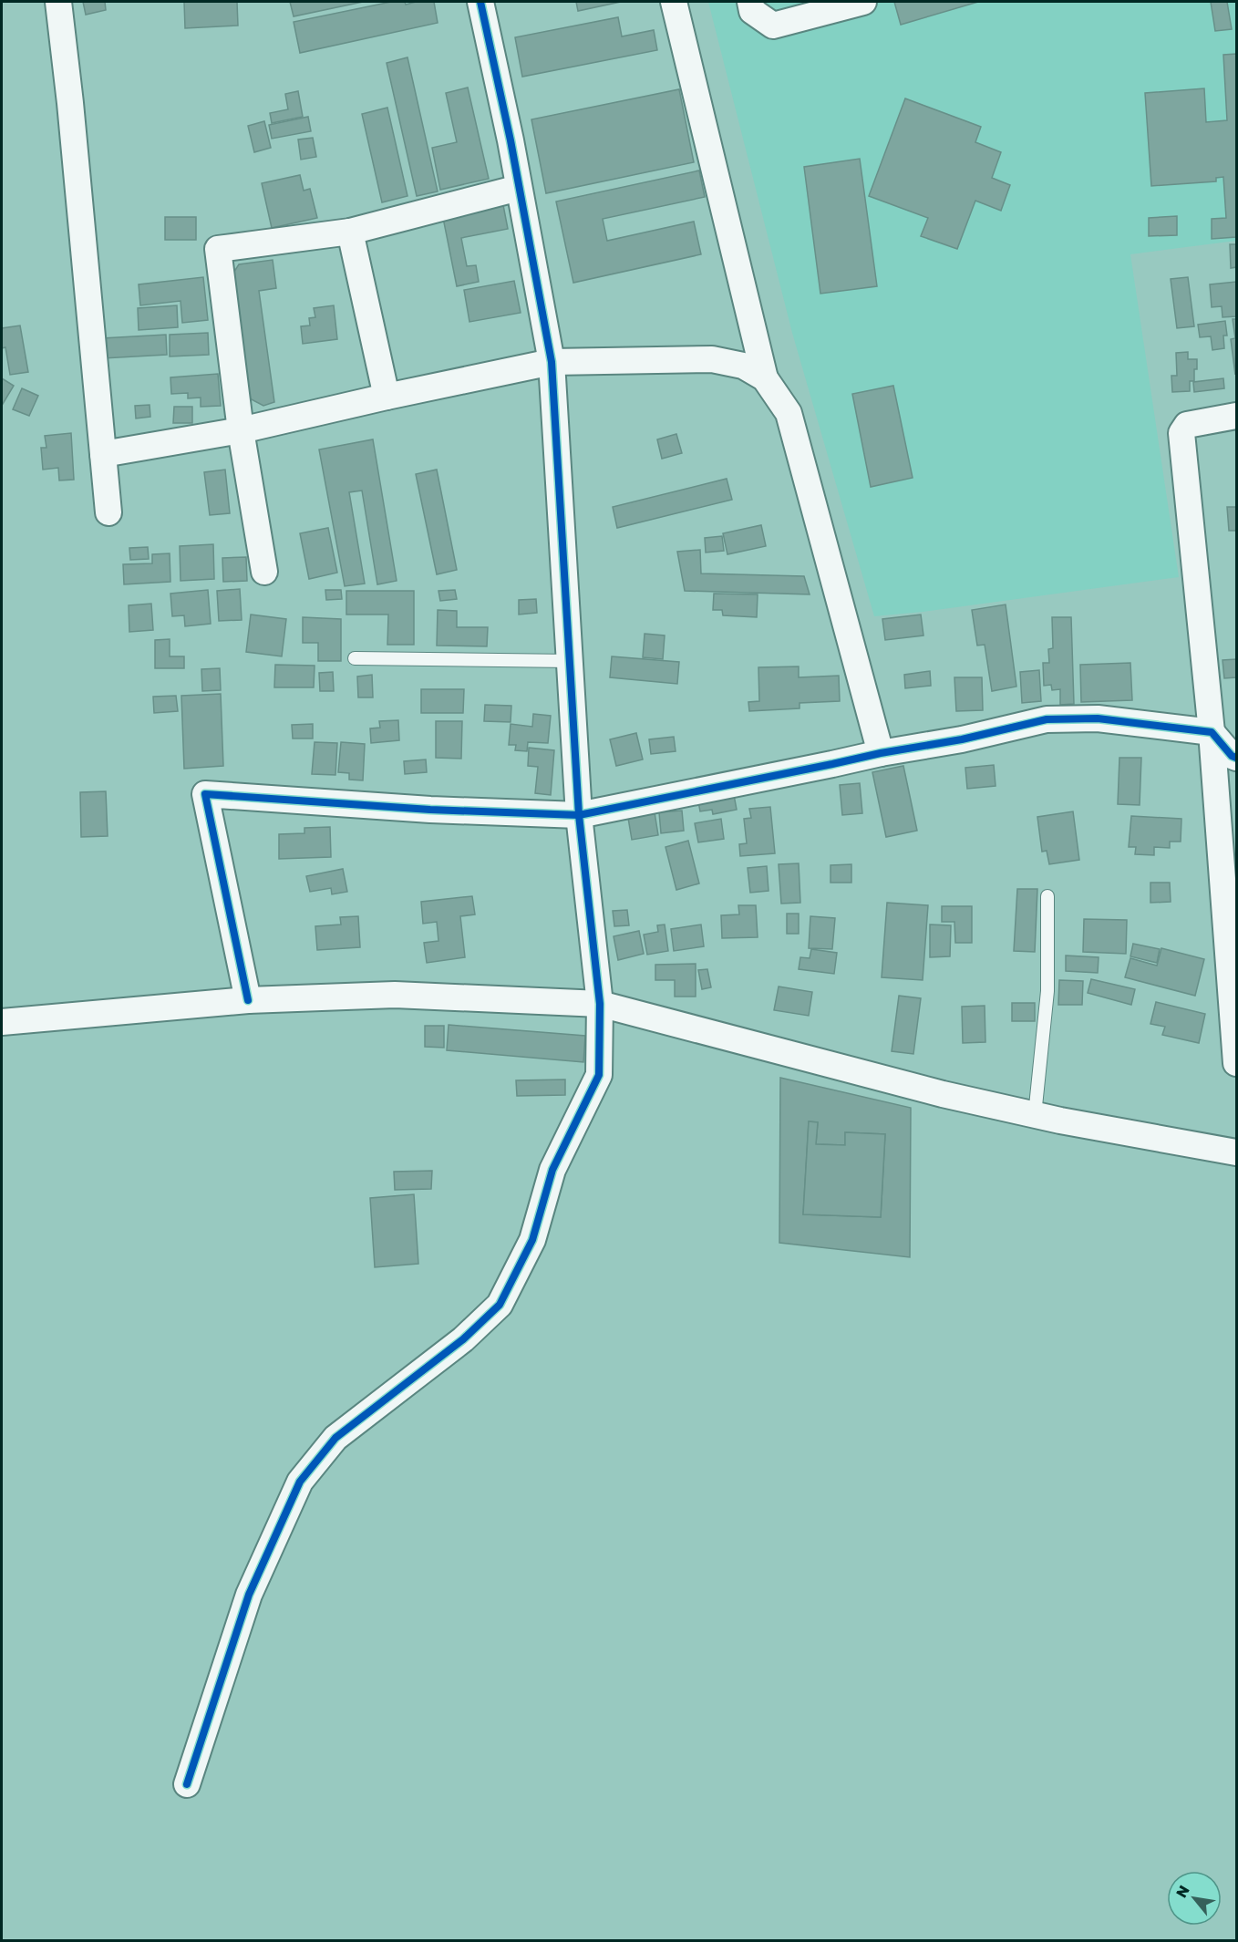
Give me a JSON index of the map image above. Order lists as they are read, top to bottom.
{
  "north": "top left"
}
